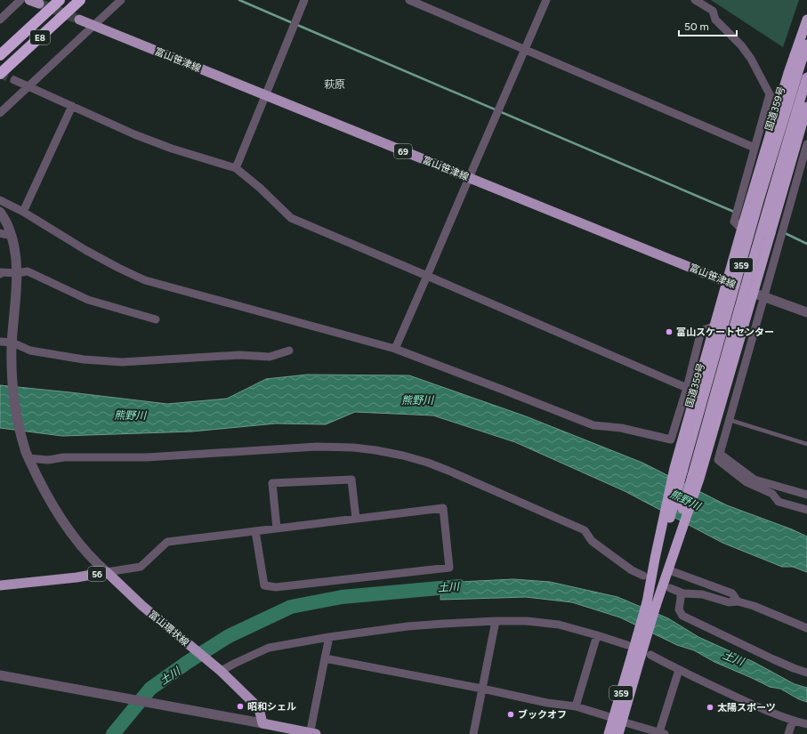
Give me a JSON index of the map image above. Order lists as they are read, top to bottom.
{
  "streets": {
    "highway": ["E8", "国道359号", "359"],
    "main road": [
      "富山笹津線",
      "69",
      "56",
      "富山環状線"
    ]
  },
  "crossings": [
    ["国道359号", "359"],
    ["56", "富山環状線"]
  ],
  "districts": ["萩原"],
  "water": ["熊野川", "土川"],
  "places": [
    "富山スケートセンター",
    "昭和シェル",
    "太陽スポーツ",
    "ブックオフ"
  ],
  "scale_bar": "50 m"
}
